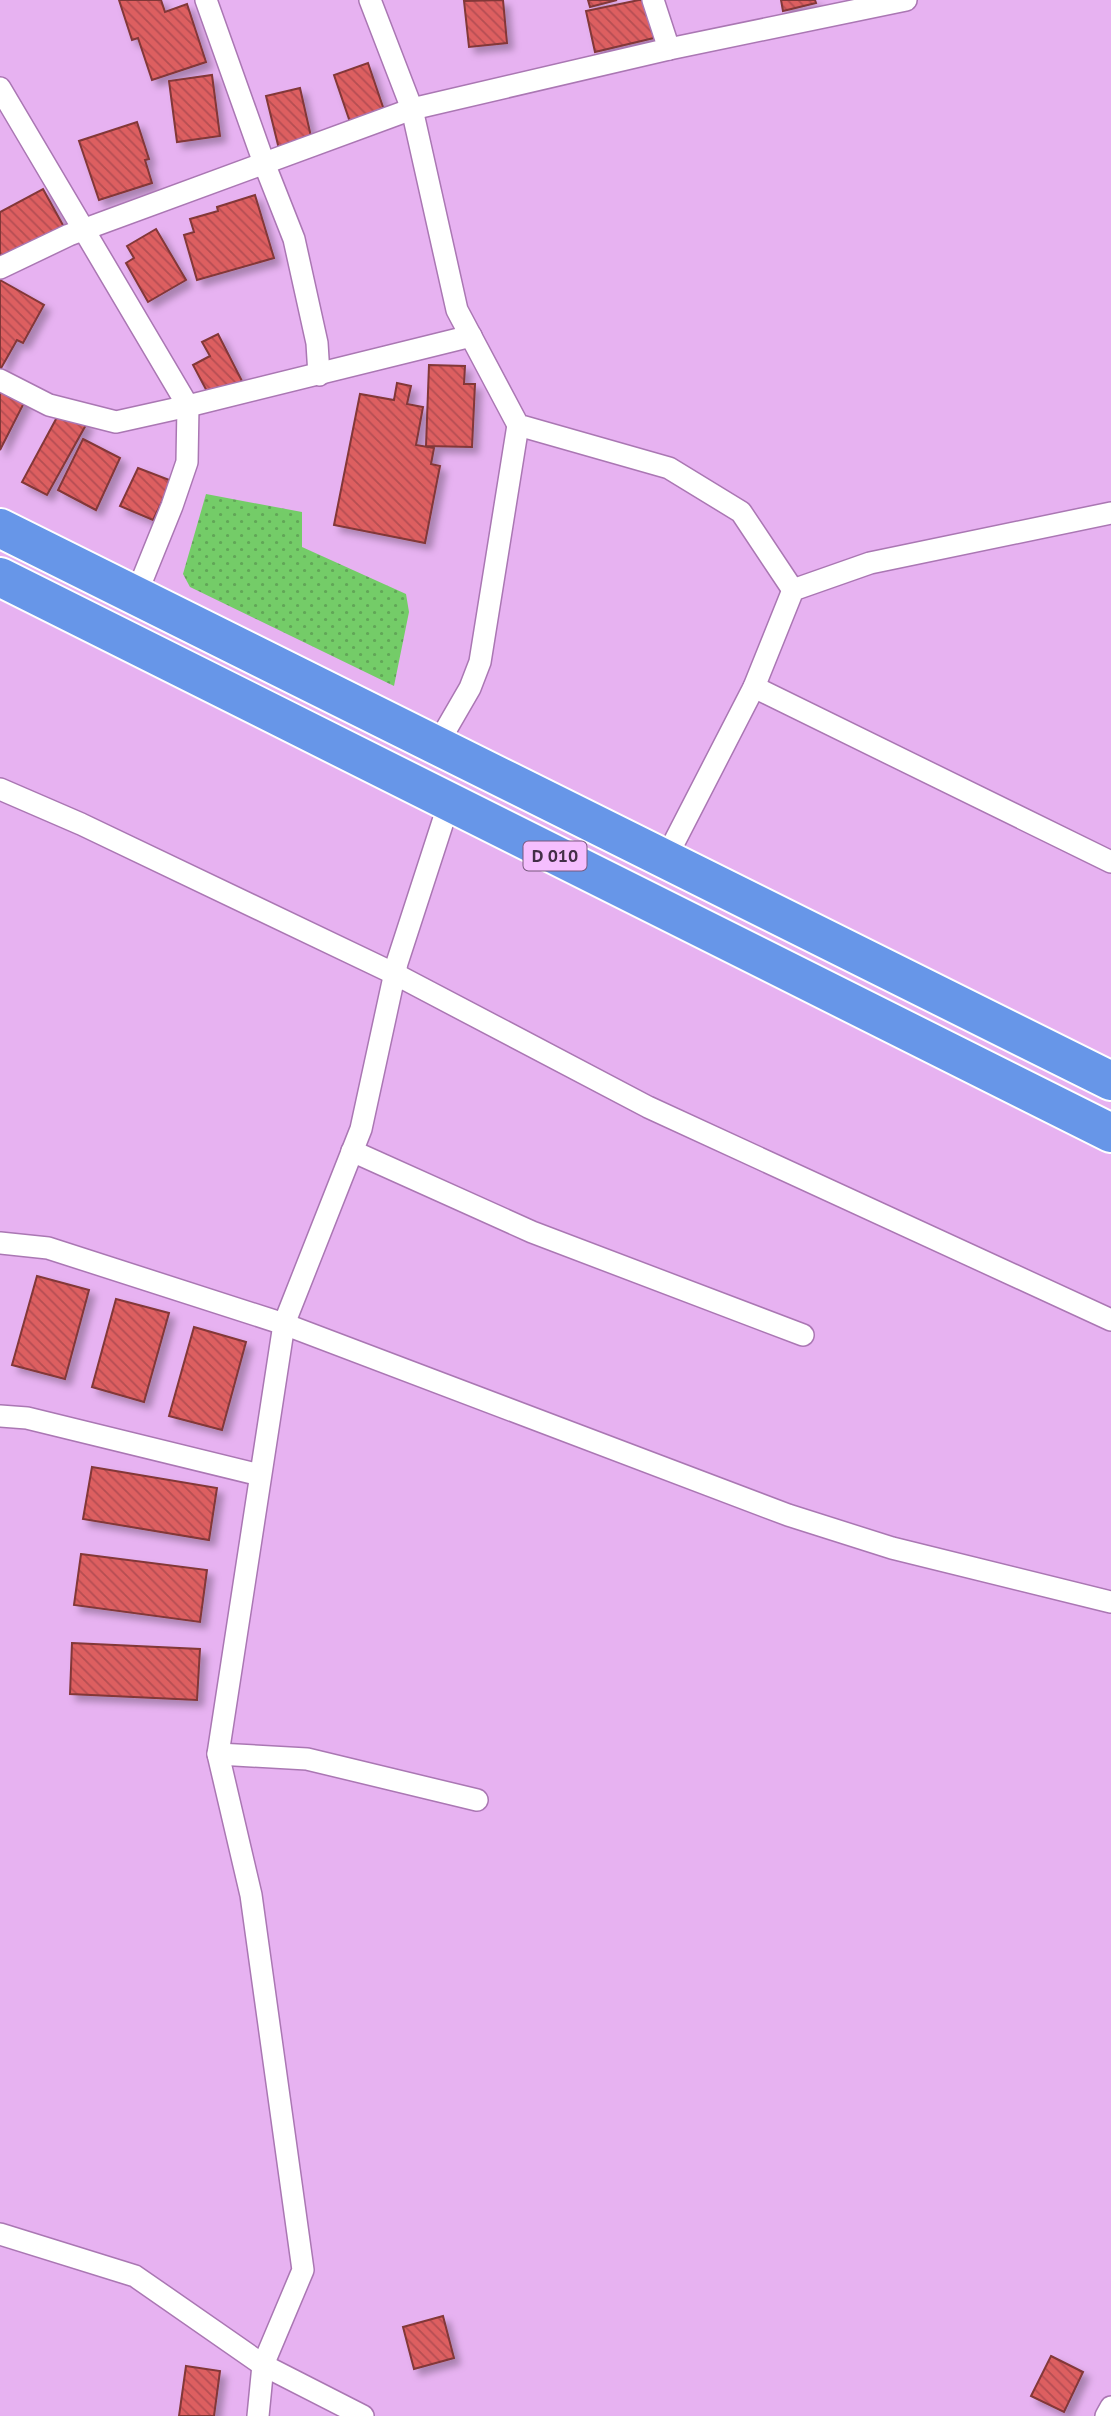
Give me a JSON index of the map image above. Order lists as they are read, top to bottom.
{
  "streets": {
    "highway": ["D 010"]
  }
}
